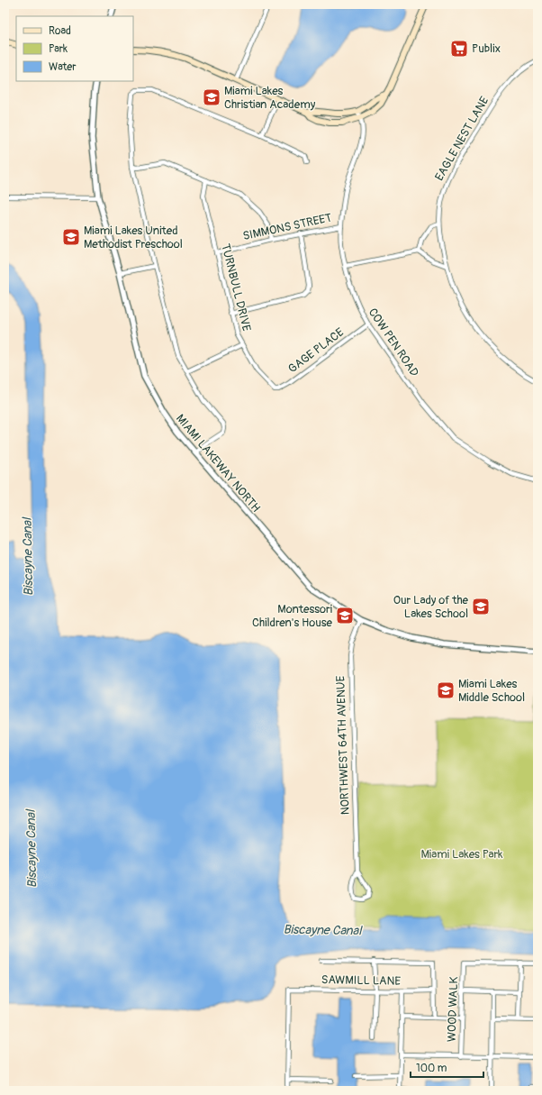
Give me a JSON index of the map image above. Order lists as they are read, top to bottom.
{
  "streets": {
    "street": [
      "EAGLE NEST LANE",
      "SIMMONS STREET",
      "TURNBULL DRIVE",
      "COW PEN ROAD",
      "GAGE PLACE",
      "MIAMI LAKEWAY NORTH",
      "NORTHWEST 64TH AVENUE",
      "SAWMILL LANE",
      "WOOD WALK"
    ]
  },
  "crossings": [
    ["SIMMONS STREET", "TURNBULL DRIVE"],
    ["SIMMONS STREET", "COW PEN ROAD"],
    ["TURNBULL DRIVE", "GAGE PLACE"],
    ["COW PEN ROAD", "GAGE PLACE"],
    ["MIAMI LAKEWAY NORTH", "NORTHWEST 64TH AVENUE"]
  ],
  "water": ["Biscayne Canal"],
  "parks": ["Miami Lakes Park"],
  "places": {
    "supermarket": ["Publix"],
    "school or university": [
      "Miami Lakes Christian Academy",
      "Miami Lakes United Methodist Preschool",
      "Our Lady of the Lakes School",
      "Montessori Children's House",
      "Miami Lakes Middle School"
    ]
  },
  "legend": ["Road", "Park", "Water"],
  "scale_bar": "100 m"
}
